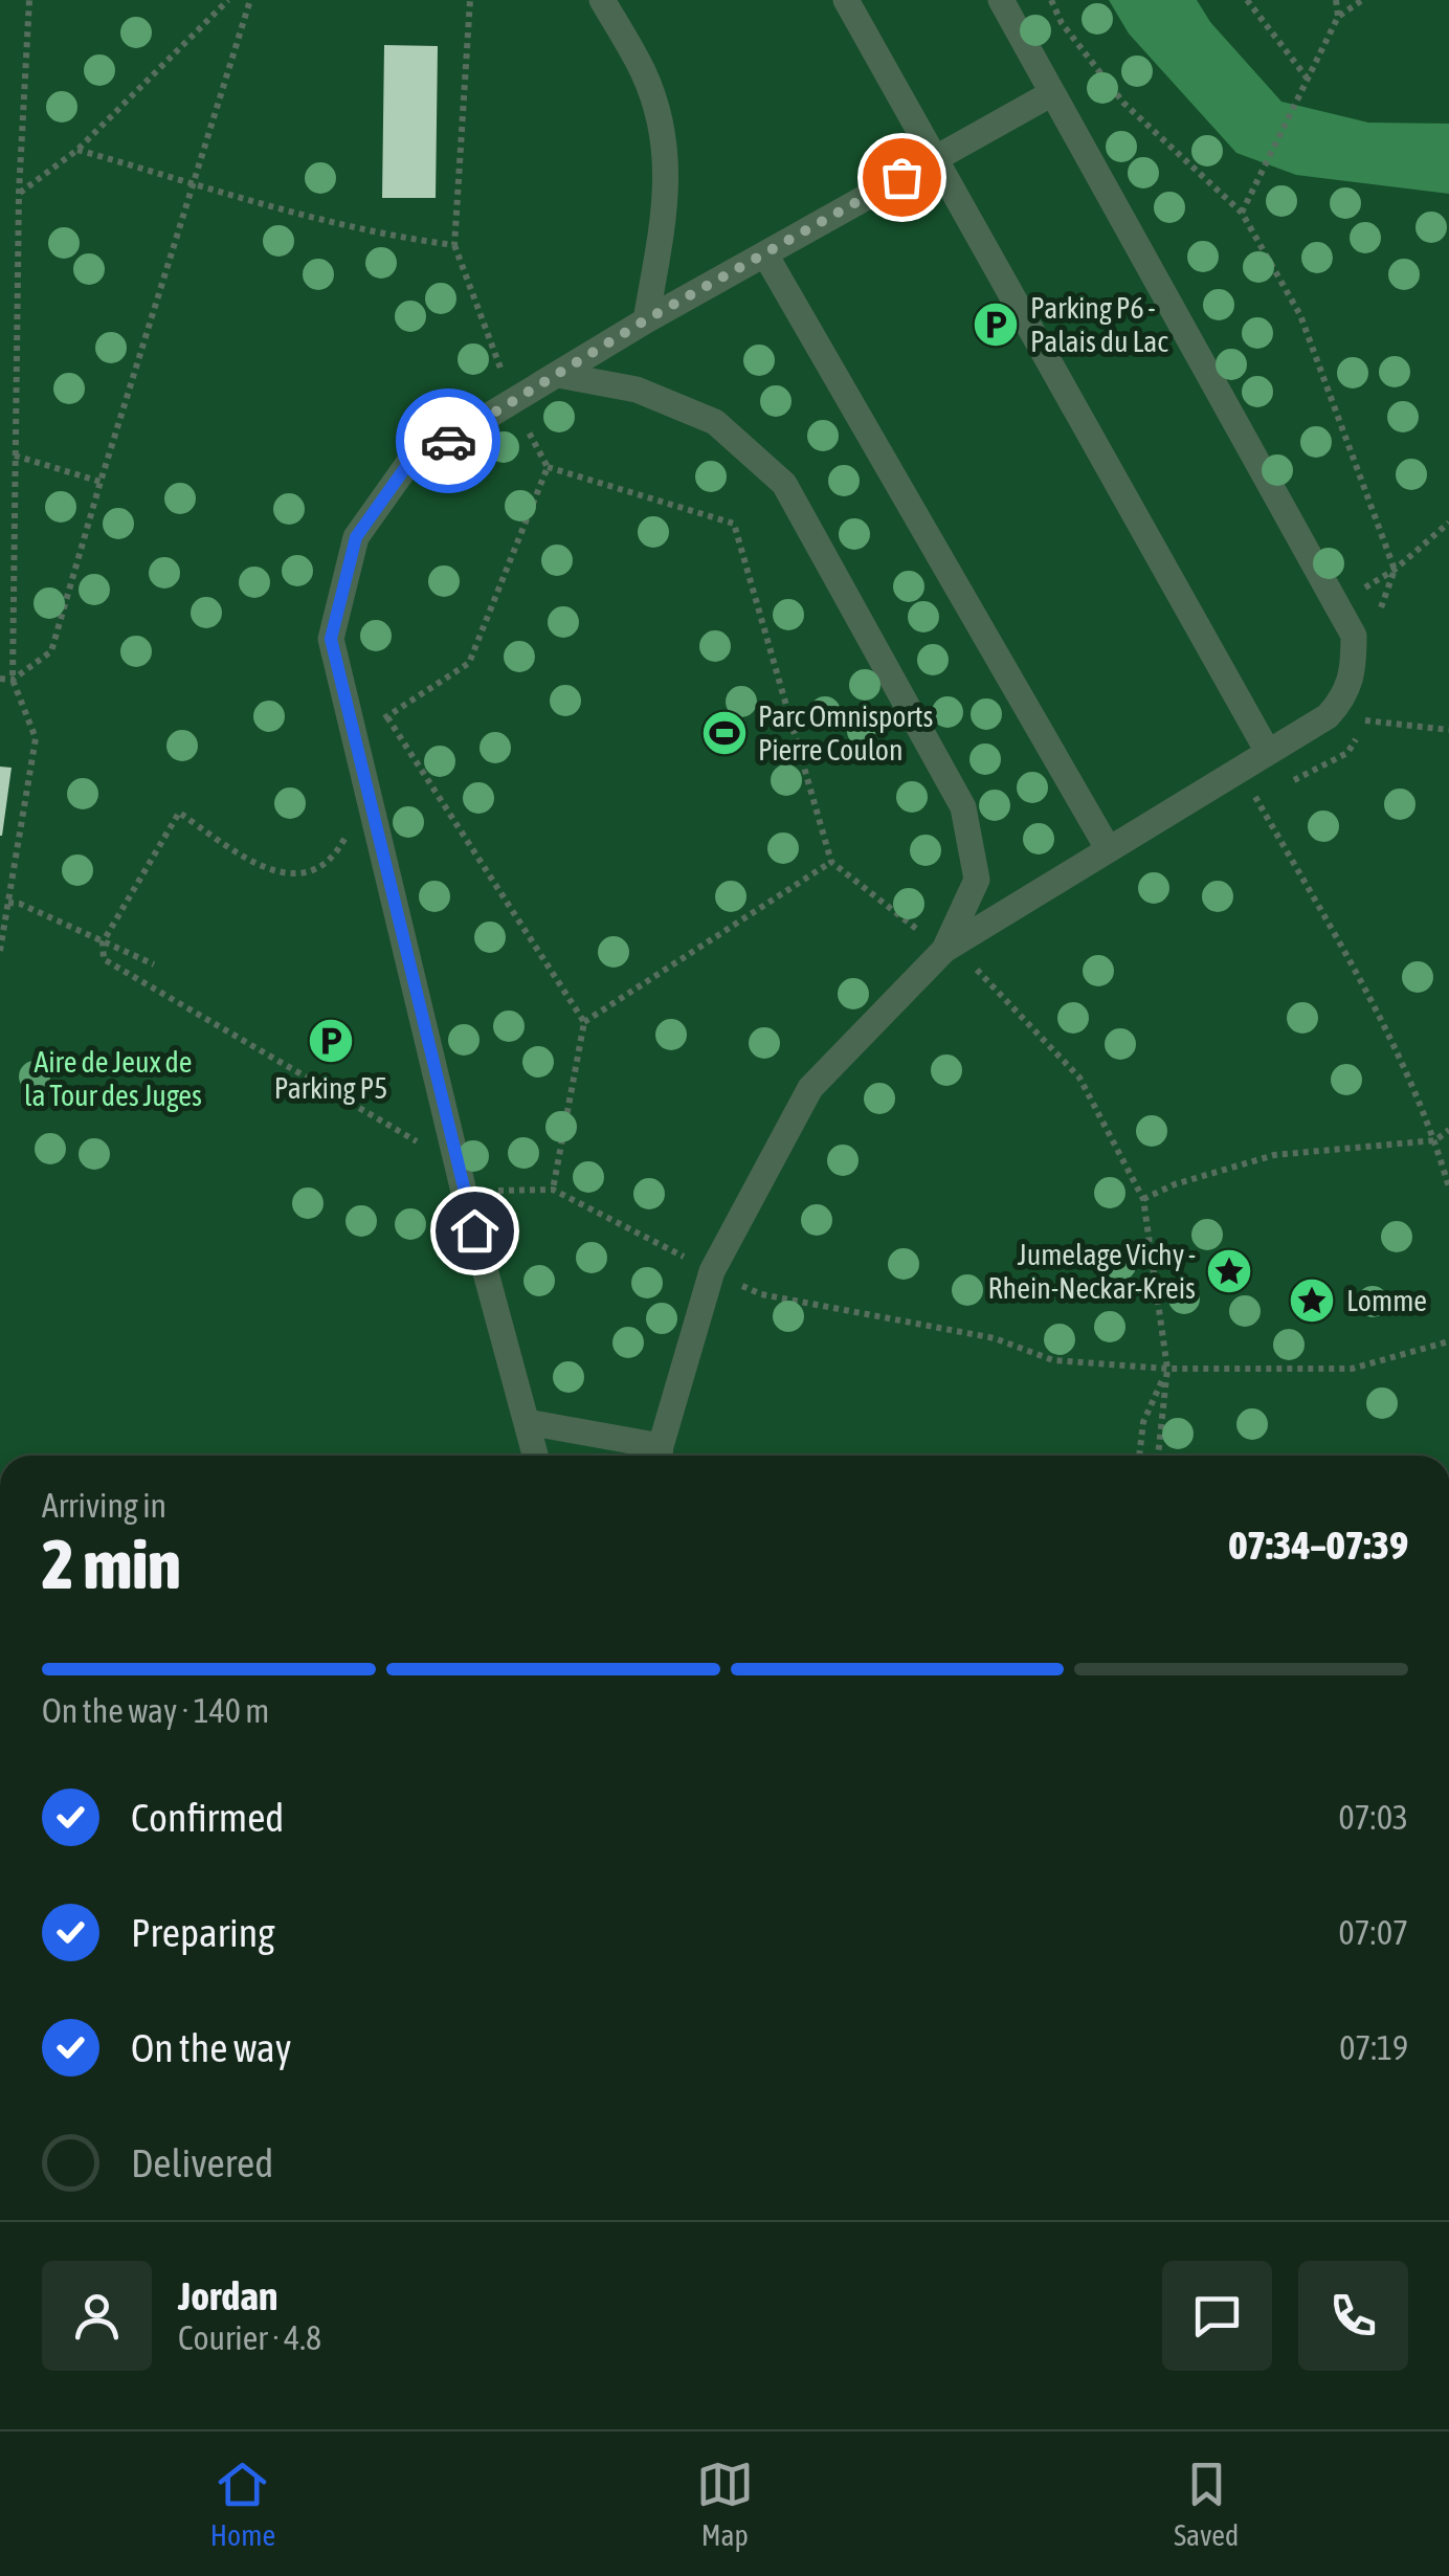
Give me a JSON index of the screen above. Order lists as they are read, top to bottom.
{
  "parks": ["Aire de Jeux de la Tour des Juges"],
  "places": {
    "parking": ["Parking P6 - Palais du Lac", "Parking P5"],
    "sports": ["Parc Omnisports Pierre Coulon"],
    "place": ["Jumelage Vichy - Rhein-Neckar-Kreis", "Lomme"]
  },
  "page": {
    "heading": ["2 min", "Arriving in", "07:34–07:39"],
    "panel": ["Jordan", "Courier · 4.8"],
    "bar": "On the way · 140 m",
    "list": [
      ["Confirmed", "07:03"],
      ["Preparing", "07:07"],
      ["On the way", "07:19"],
      "Delivered"
    ],
    "tabs": ["Home", "Map", "Saved"]
  }
}
